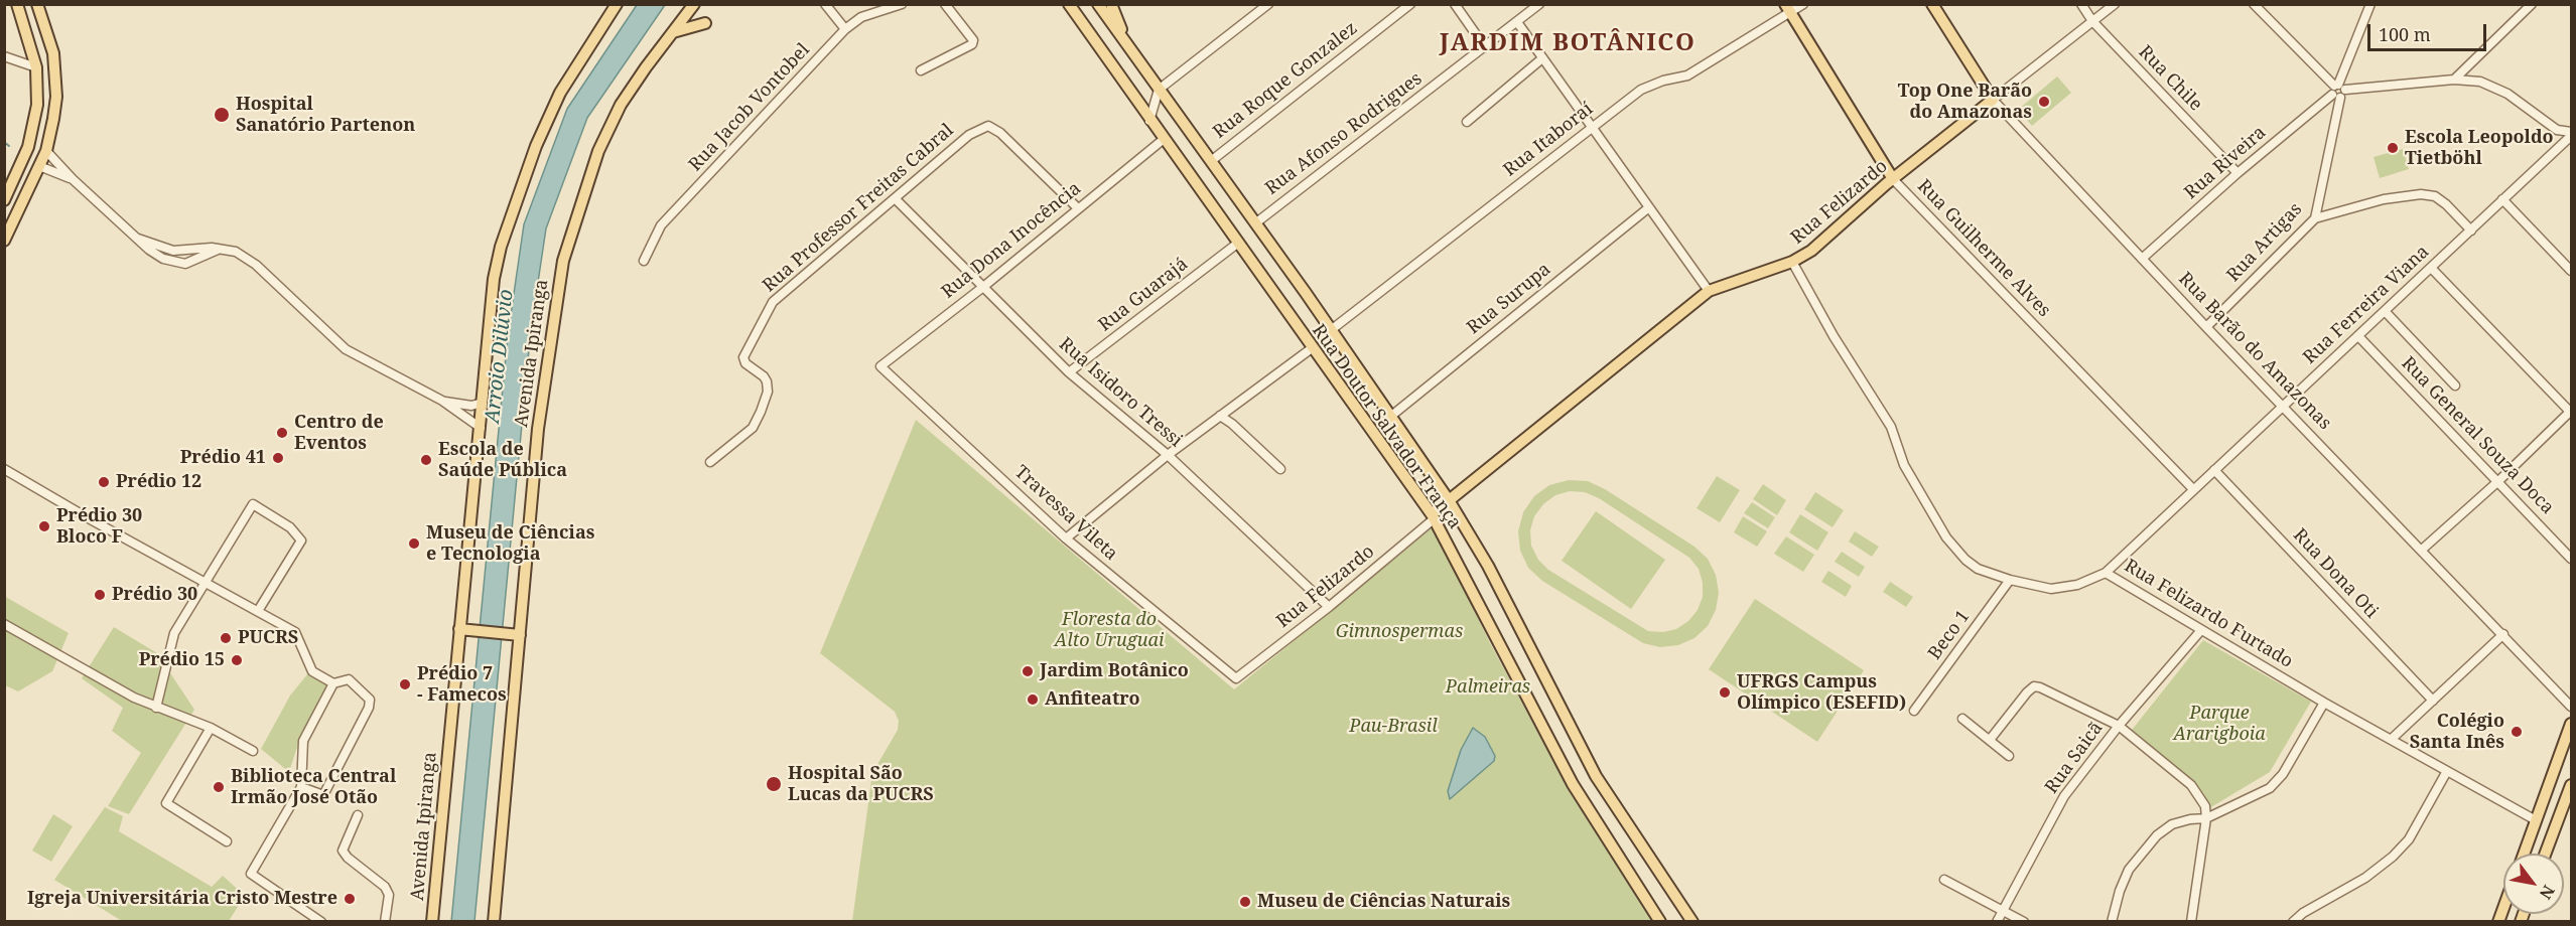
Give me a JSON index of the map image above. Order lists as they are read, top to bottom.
{
  "streets": {
    "main road": [
      "Rua Felizardo",
      "Rua Guilherme Alves",
      "Rua Barão do Amazonas",
      "Avenida Ipiranga",
      "Rua Doutor Salvador França"
    ],
    "street": [
      "Rua Chile",
      "Rua Roque Gonzalez",
      "Rua Jacob Vontobel",
      "Rua Afonso Rodrigues",
      "Rua Itaboraí",
      "Rua Riveira",
      "Rua Professor Freitas Cabral",
      "Rua Dona Inocência",
      "Rua Artigas",
      "Rua Guarajá",
      "Rua Surupa",
      "Rua Ferreira Viana",
      "Rua Isidoro Tressi",
      "Rua General Souza Doca",
      "Travessa Vileta",
      "Rua Dona Oti",
      "Rua Felizardo Furtado",
      "Beco 1",
      "Rua Saicã"
    ]
  },
  "crossings": [
    ["Rua Chile", "Rua Riveira"],
    ["Rua Chile", "Rua Felizardo"],
    ["Rua Roque Gonzalez", "Rua Doutor Salvador França"],
    ["Rua Afonso Rodrigues", "Rua Doutor Salvador França"],
    ["Rua Itaboraí", "Rua Guilherme Alves"],
    ["Rua Itaboraí", "Rua Doutor Salvador França"],
    ["Rua Riveira", "Rua Artigas"],
    ["Rua Riveira", "Rua Barão do Amazonas"],
    ["Rua Felizardo", "Rua Guilherme Alves"],
    ["Rua Felizardo", "Rua Barão do Amazonas"],
    ["Rua Felizardo", "Rua Isidoro Tressi"],
    ["Rua Felizardo", "Rua Doutor Salvador França"],
    ["Rua Felizardo", "Travessa Vileta"],
    ["Rua Felizardo", "Rua Felizardo Furtado"],
    ["Rua Professor Freitas Cabral", "Rua Dona Inocência"],
    ["Rua Professor Freitas Cabral", "Rua Isidoro Tressi"],
    ["Rua Dona Inocência", "Rua Isidoro Tressi"],
    ["Rua Dona Inocência", "Rua Doutor Salvador França"],
    ["Rua Dona Inocência", "Travessa Vileta"],
    ["Rua Artigas", "Rua Barão do Amazonas"],
    ["Rua Guilherme Alves", "Rua Ferreira Viana"],
    ["Rua Guarajá", "Rua Isidoro Tressi"],
    ["Rua Guarajá", "Rua Doutor Salvador França"],
    ["Rua Surupa", "Rua Doutor Salvador França"],
    ["Rua Ferreira Viana", "Rua Barão do Amazonas"],
    ["Rua Ferreira Viana", "Rua General Souza Doca"],
    ["Rua Ferreira Viana", "Rua Dona Oti"],
    ["Rua Ferreira Viana", "Rua Felizardo Furtado"],
    ["Rua Felizardo Furtado", "Beco 1"],
    ["Rua Felizardo Furtado", "Rua Saicã"]
  ],
  "districts": ["JARDIM BOTÂNICO"],
  "water": ["Arroio Dilúvio"],
  "parks": [
    "Floresta do Alto Uruguai",
    "Gimnospermas",
    "Palmeiras",
    "Parque Ararigboia",
    "Pau-Brasil"
  ],
  "places": [
    "Top One Barão do Amazonas",
    "Hospital Sanatório Partenon",
    "Escola Leopoldo Tietböhl",
    "Centro de Eventos",
    "Prédio 41",
    "Escola de Saúde Pública",
    "Prédio 12",
    "Prédio 30 Bloco F",
    "Museu de Ciências e Tecnologia",
    "Prédio 30",
    "PUCRS",
    "Prédio 15",
    "Jardim Botânico",
    "Prédio 7 - Famecos",
    "UFRGS Campus Olímpico (ESEFID)",
    "Anfiteatro",
    "Colégio Santa Inês",
    "Hospital São Lucas da PUCRS",
    "Biblioteca Central Irmão José Otão",
    "Igreja Universitária Cristo Mestre",
    "Museu de Ciências Naturais"
  ],
  "scale_bar": "100 m",
  "north": "bottom right"
}
